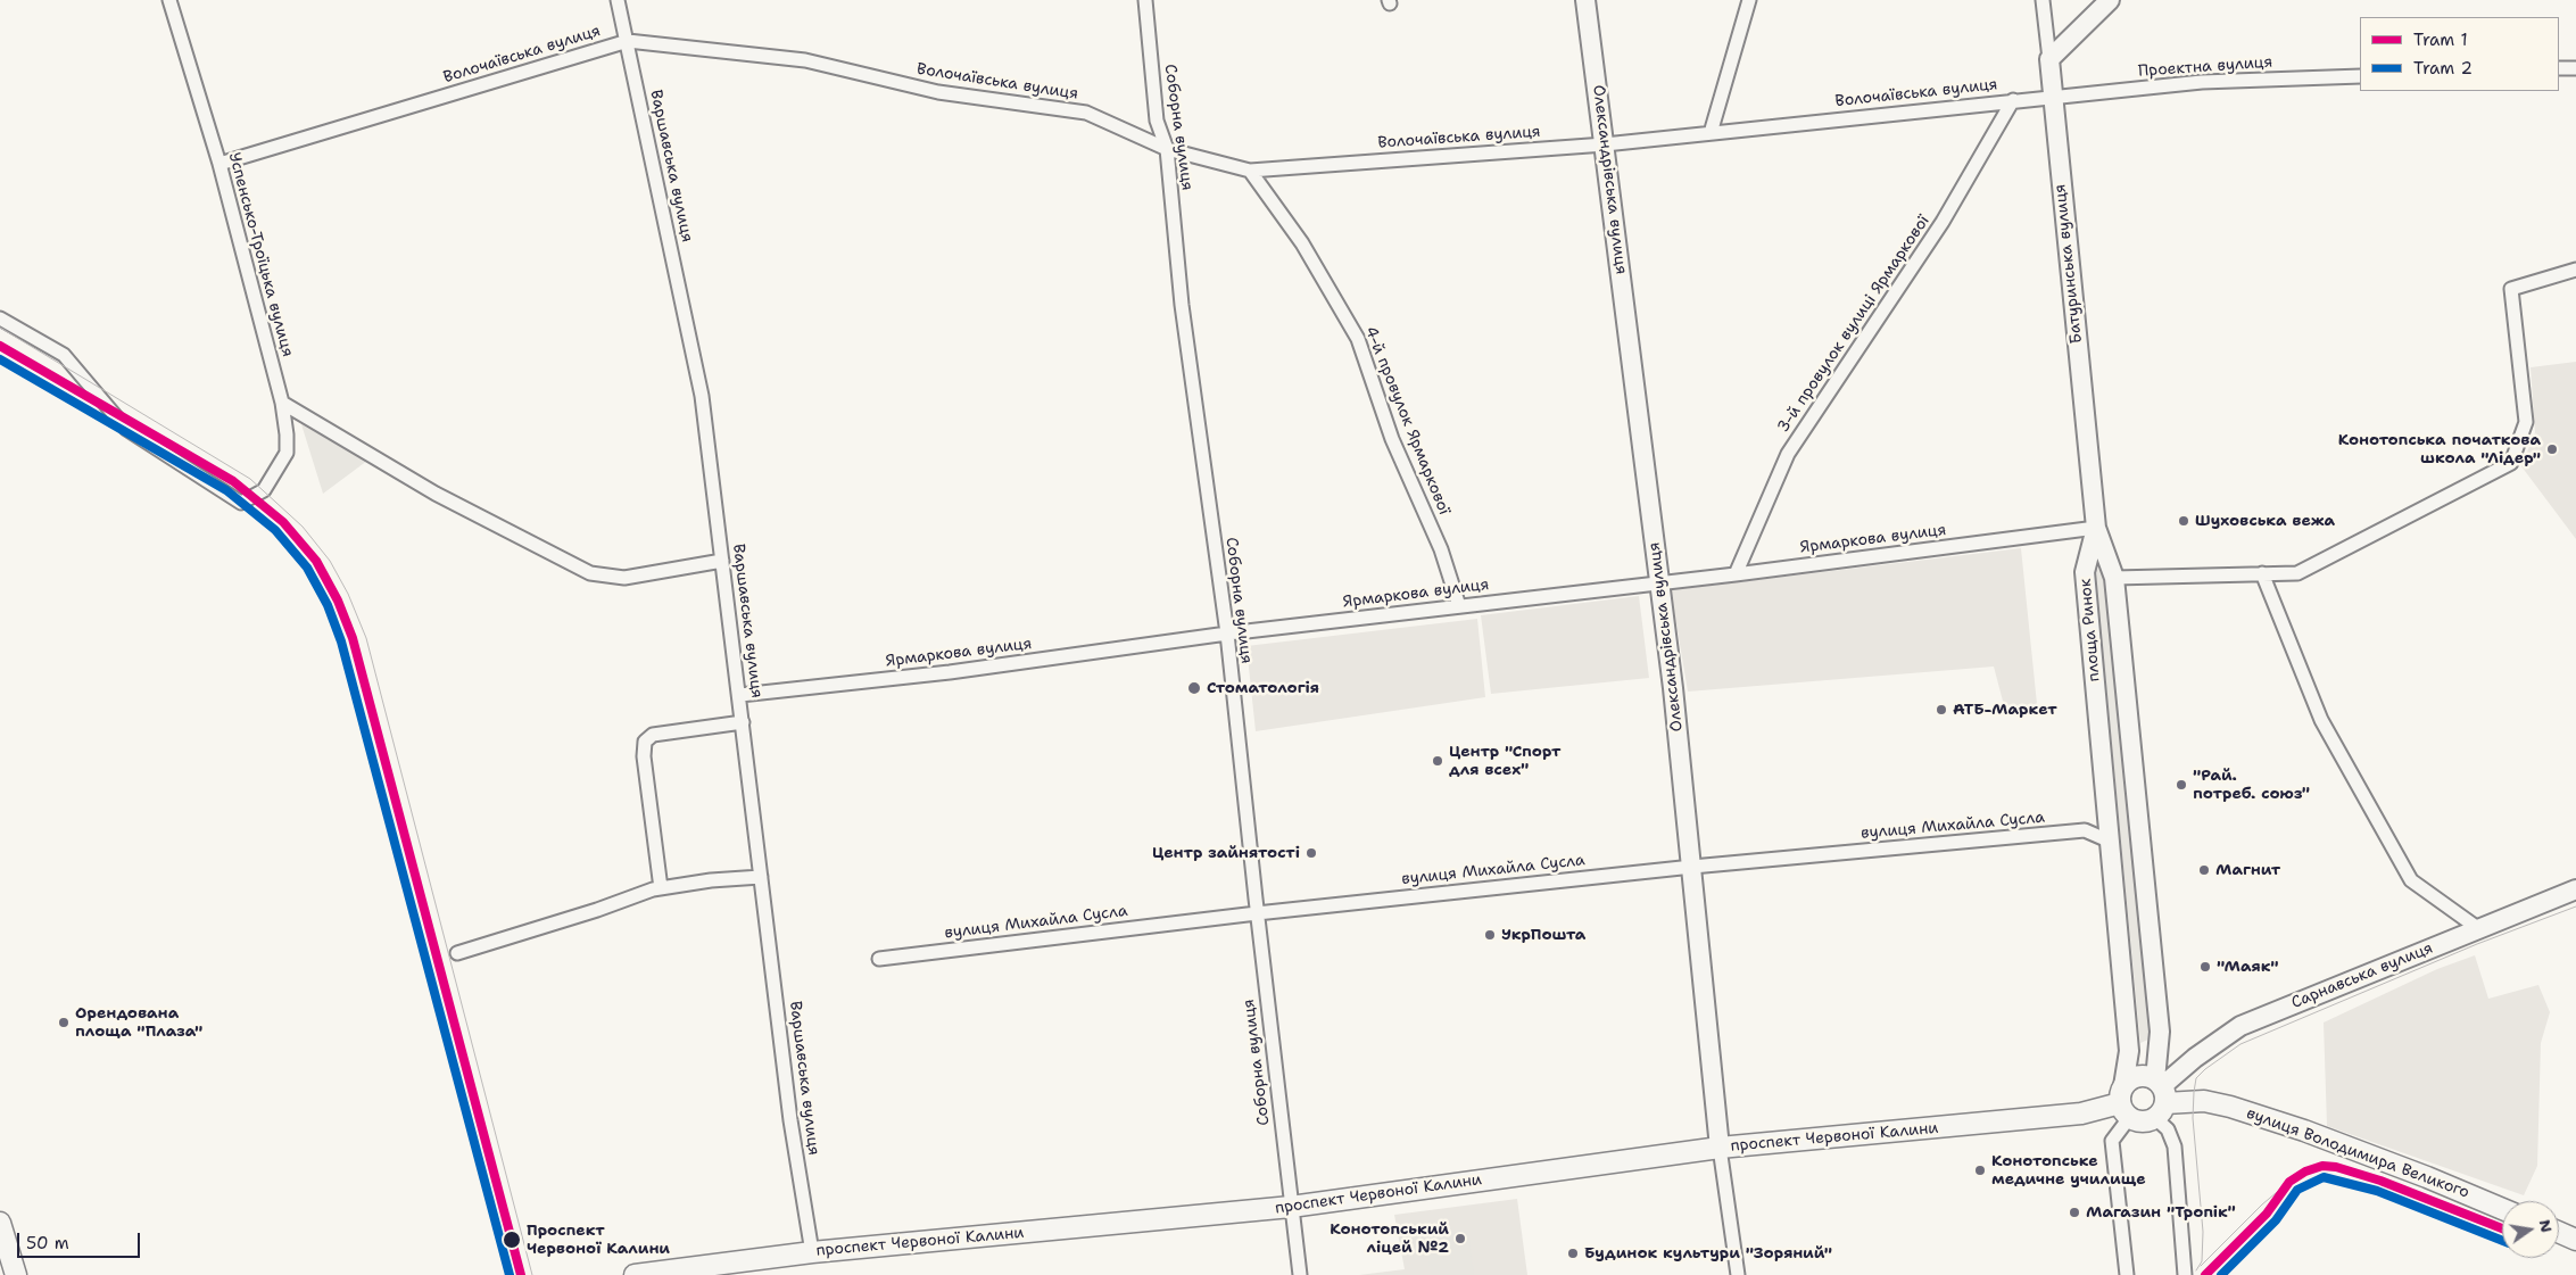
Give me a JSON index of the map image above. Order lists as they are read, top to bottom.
{
  "streets": {
    "main road": [
      "Олександрівська вулиця",
      "Батуринська вулиця",
      "площа Ринок",
      "Сарнавська вулиця",
      "проспект Червоної Калини",
      "вулиця Володимира Великого"
    ],
    "street": [
      "Волочаївська вулиця",
      "Проектна вулиця",
      "Соборна вулиця",
      "Варшавська вулиця",
      "Успенсько-Троїцька вулиця",
      "3-й провулок вулиці Ярмаркової",
      "4-й провулок Ярмаркової",
      "Ярмаркова вулиця",
      "вулиця Михайла Сусла"
    ]
  },
  "crossings": [
    ["Волочаївська вулиця", "Проектна вулиця"],
    ["Волочаївська вулиця", "Соборна вулиця"],
    ["Волочаївська вулиця", "Варшавська вулиця"],
    ["Волочаївська вулиця", "Олександрівська вулиця"],
    ["Волочаївська вулиця", "Успенсько-Троїцька вулиця"],
    ["Волочаївська вулиця", "Батуринська вулиця"],
    ["Волочаївська вулиця", "3-й провулок вулиці Ярмаркової"],
    ["Волочаївська вулиця", "4-й провулок Ярмаркової"],
    ["Проектна вулиця", "Батуринська вулиця"],
    ["Соборна вулиця", "Ярмаркова вулиця"],
    ["Соборна вулиця", "вулиця Михайла Сусла"],
    ["Соборна вулиця", "проспект Червоної Калини"],
    ["Варшавська вулиця", "Ярмаркова вулиця"],
    ["Варшавська вулиця", "проспект Червоної Калини"],
    ["Олександрівська вулиця", "Ярмаркова вулиця"],
    ["Олександрівська вулиця", "вулиця Михайла Сусла"],
    ["Олександрівська вулиця", "проспект Червоної Калини"],
    ["Батуринська вулиця", "Ярмаркова вулиця"],
    ["Батуринська вулиця", "площа Ринок"],
    ["3-й провулок вулиці Ярмаркової", "Ярмаркова вулиця"],
    ["4-й провулок Ярмаркової", "Ярмаркова вулиця"],
    ["Ярмаркова вулиця", "площа Ринок"],
    ["площа Ринок", "вулиця Михайла Сусла"],
    ["площа Ринок", "Сарнавська вулиця"],
    ["площа Ринок", "проспект Червоної Калини"],
    ["площа Ринок", "вулиця Володимира Великого"],
    ["Сарнавська вулиця", "вулиця Володимира Великого"]
  ],
  "places": [
    "Конотопська початкова школа \"Лідер\"",
    "Шуховська вежа",
    "Стоматологія",
    "АТБ-Маркет",
    "Центр \"Спорт для всех\"",
    "\"Рай. потреб. союз\"",
    "Центр зайнятості",
    "Магнит",
    "УкрПошта",
    "\"Маяк\"",
    "Орендована площа \"Плаза\"",
    "Конотопське медичне училище",
    "Магазин \"Тропік\"",
    "Конотопський ліцей №2",
    "Проспект Червоної Калини",
    "Будинок культури \"Зоряний\""
  ],
  "lines": ["tram line 1", "tram line 2"],
  "legend": ["Tram 1", "Tram 2"],
  "scale_bar": "50 m",
  "north": "right"
}
